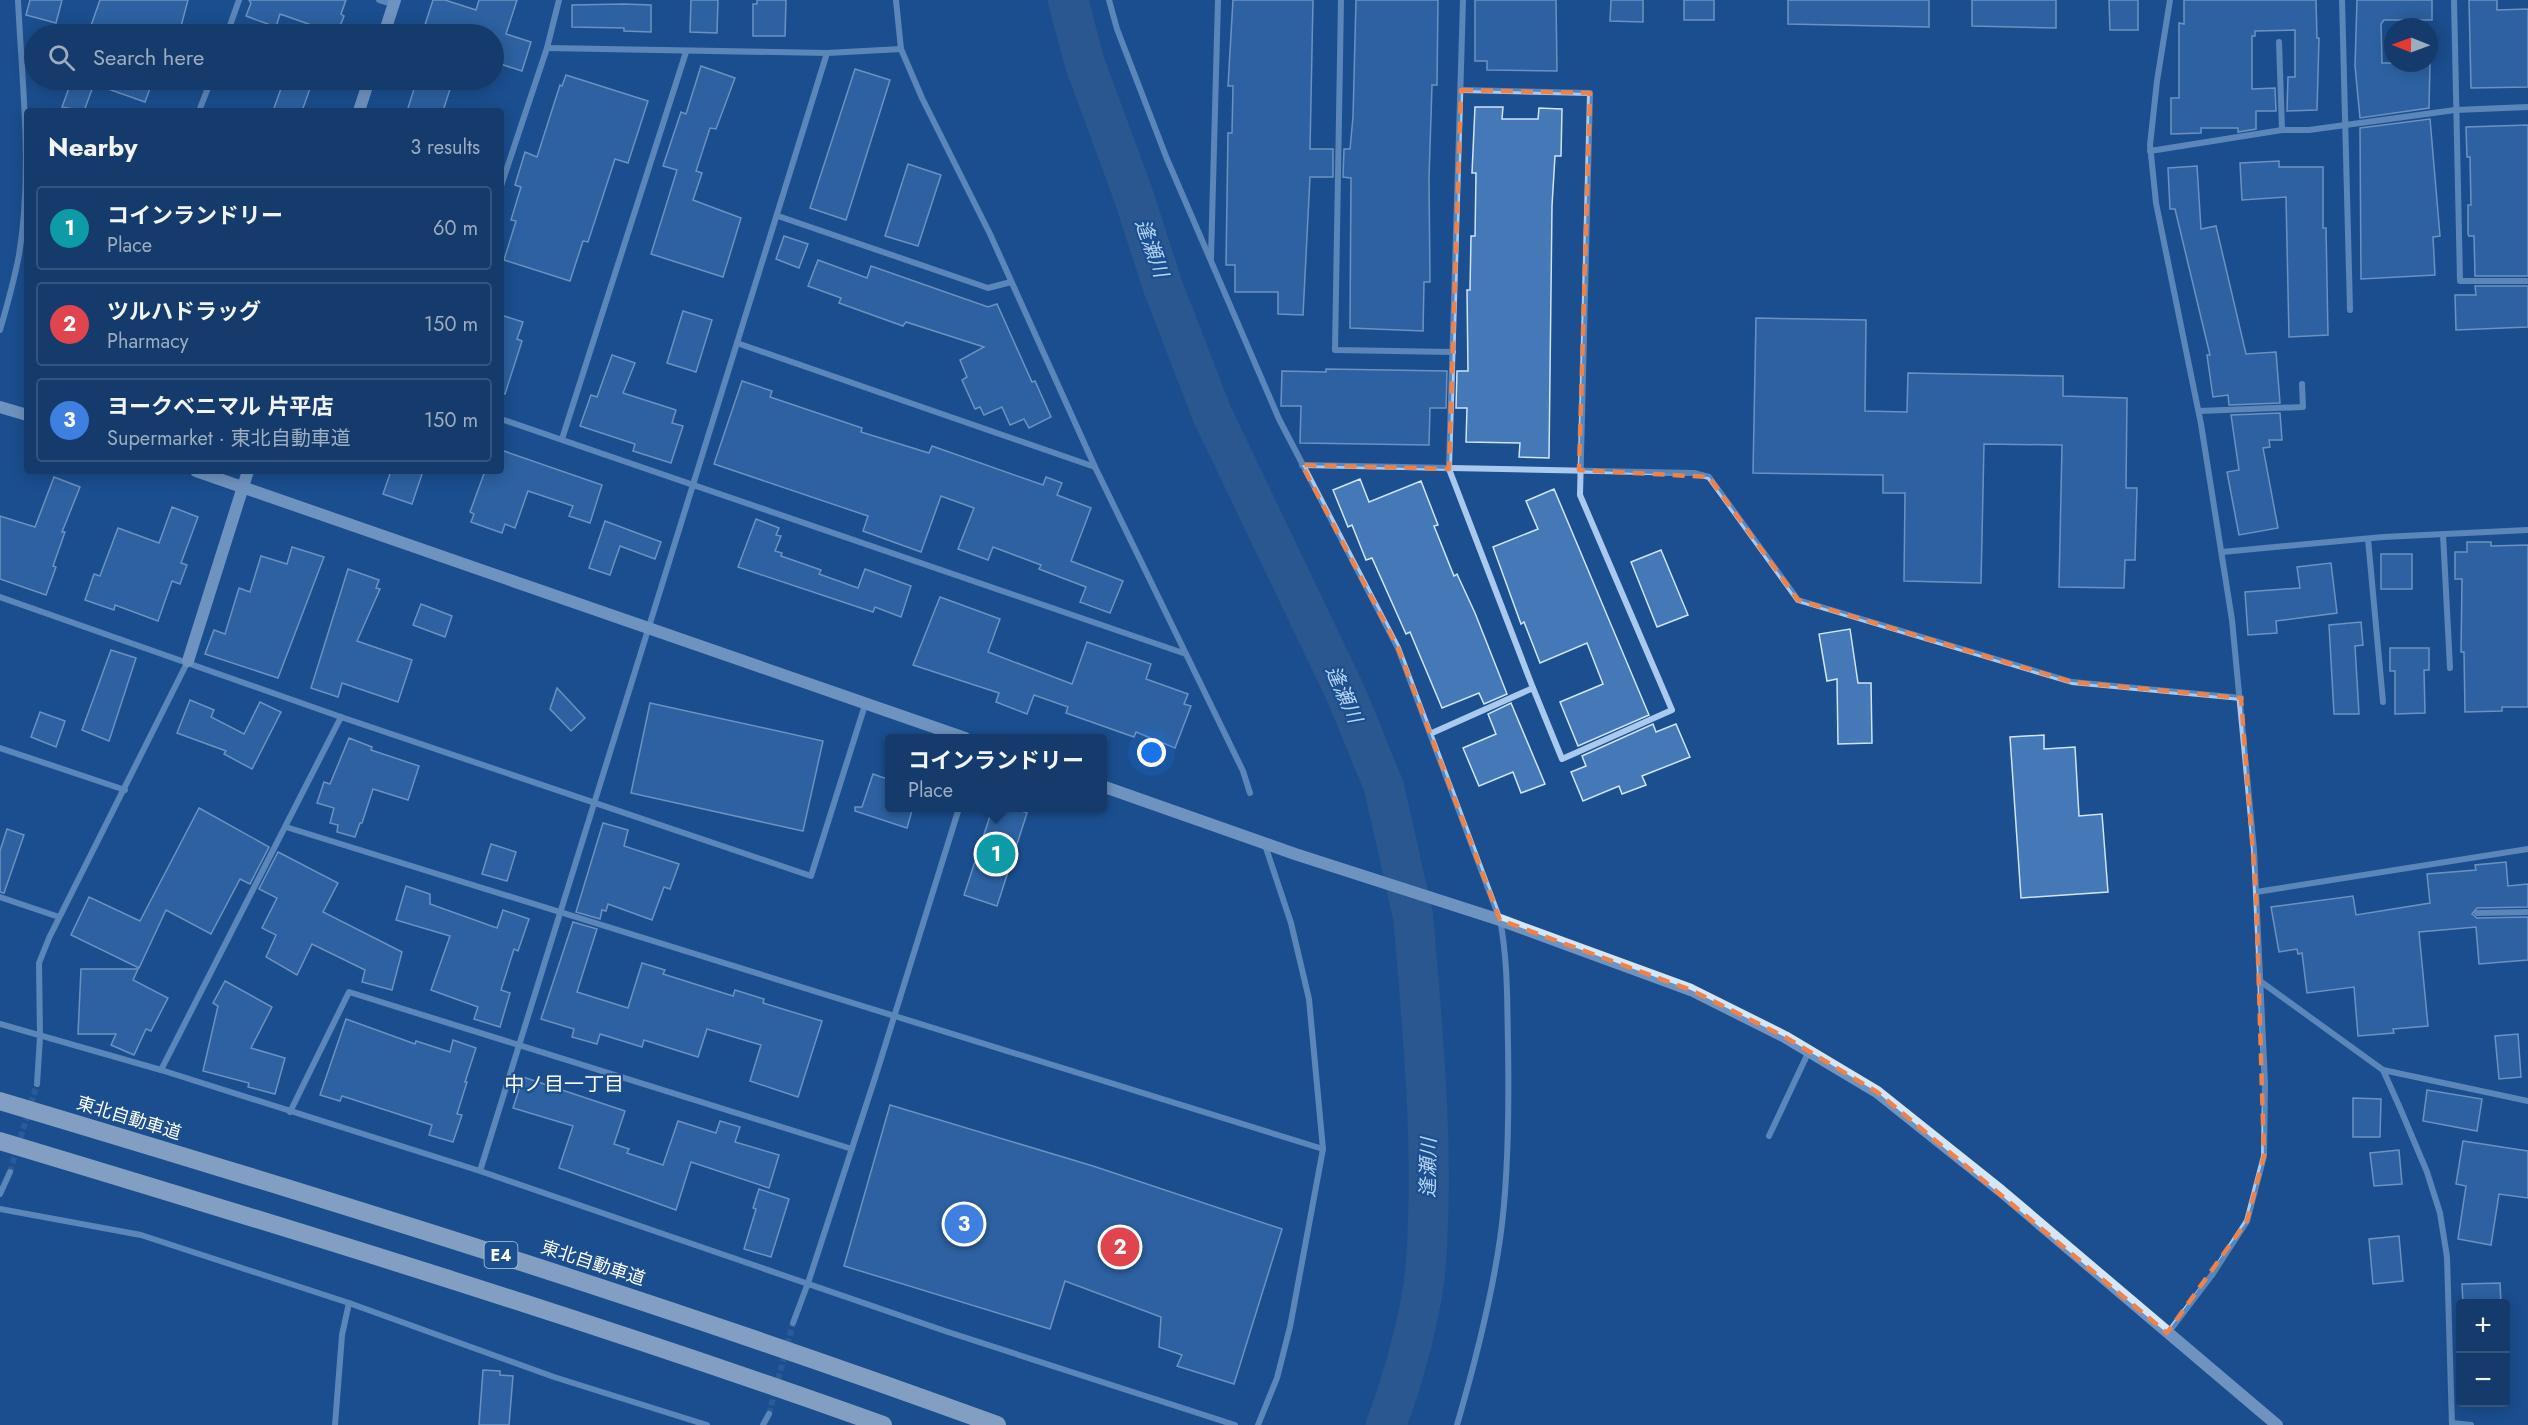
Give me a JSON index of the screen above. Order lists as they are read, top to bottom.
{
  "streets": {
    "highway": ["東北自動車道", "E4"]
  },
  "districts": ["中ノ目一丁目"],
  "water": ["逢瀬川"],
  "north": "left",
  "page": {
    "search": "Search here",
    "heading": ["Nearby", "3 results"],
    "list": [
      {
        "mark": "1",
        "name": "コインランドリー",
        "note": "Place",
        "value": "60 m"
      },
      {
        "mark": "2",
        "name": "ツルハドラッグ",
        "note": "Pharmacy",
        "value": "150 m"
      },
      {
        "mark": "3",
        "name": "ヨークベニマル 片平店",
        "note": "Supermarket · 東北自動車道",
        "value": "150 m"
      }
    ],
    "popup": ["コインランドリー", "Place"],
    "pins": ["1", "3", "2"],
    "map_buttons": ["+", "−"]
  }
}
